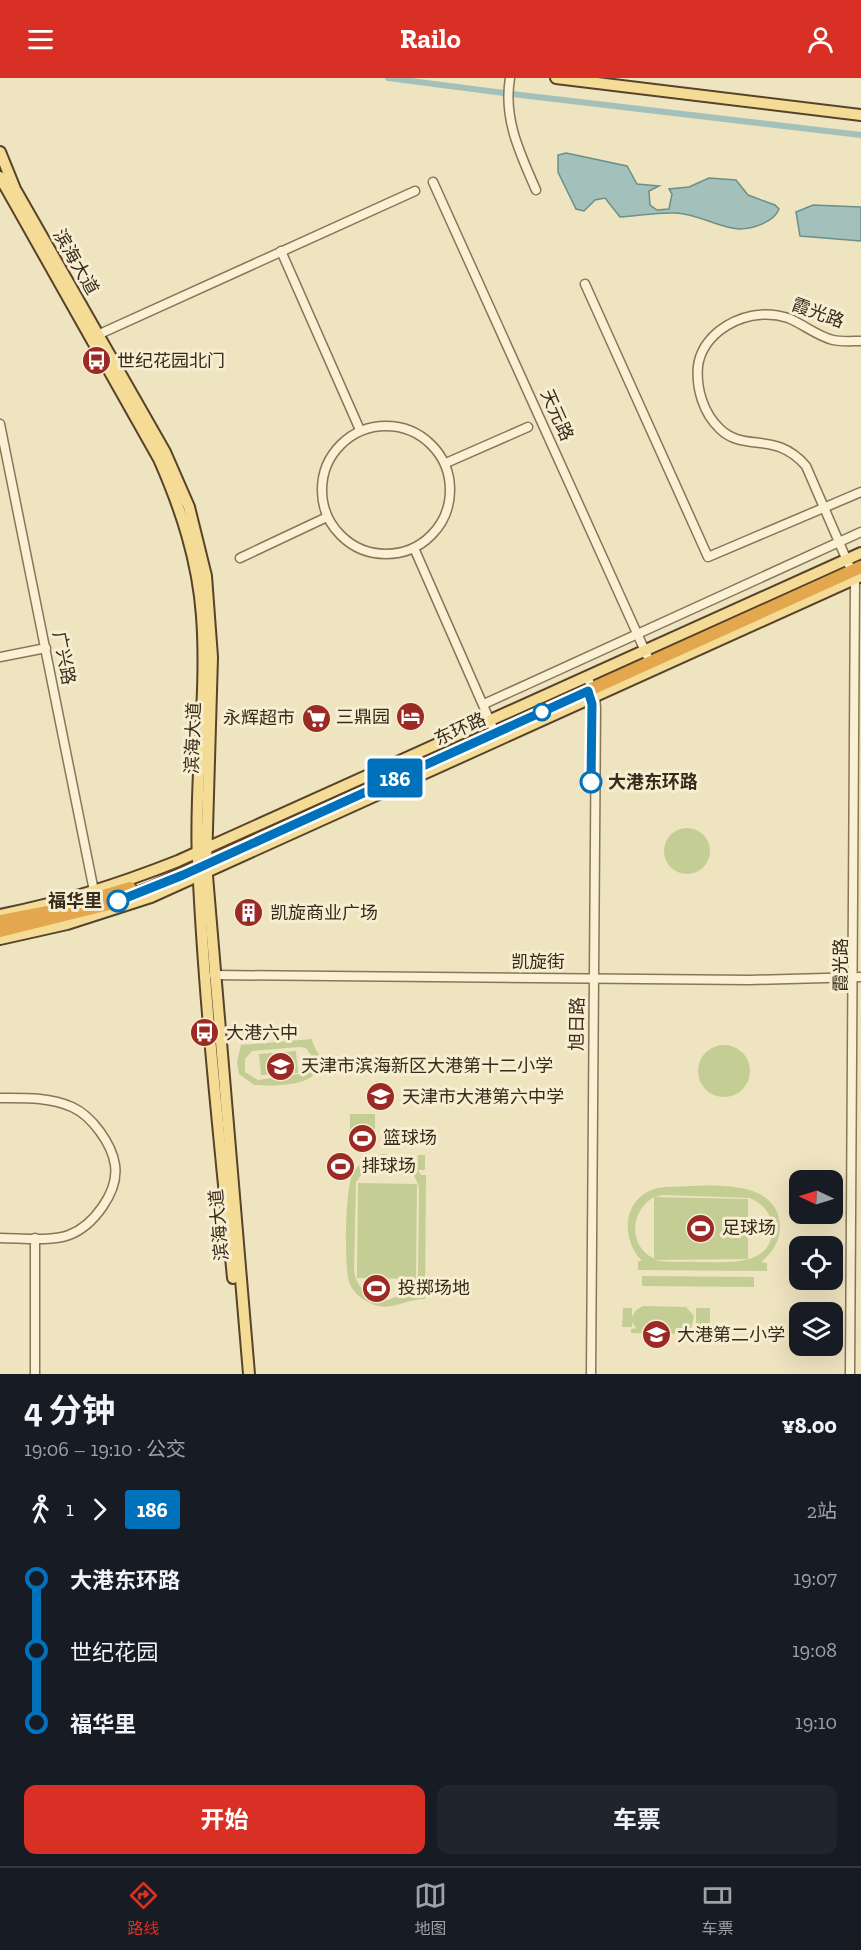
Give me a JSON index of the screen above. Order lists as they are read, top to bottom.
{
  "streets": {
    "highway": ["东环路"],
    "main road": ["滨海大道"],
    "street": [
      "霞光路",
      "天元路",
      "广兴路",
      "凯旋街",
      "旭日路"
    ]
  },
  "crossings": [
    ["滨海大道", "东环路"],
    ["滨海大道", "凯旋街"],
    ["霞光路", "东环路"],
    ["霞光路", "凯旋街"],
    ["天元路", "东环路"],
    ["广兴路", "东环路"],
    ["东环路", "旭日路"],
    ["凯旋街", "旭日路"]
  ],
  "places": {
    "bus stop": ["世纪花园北门", "大港六中"],
    "hotel": ["三鼎园"],
    "supermarket": ["永辉超市"],
    "other": ["大港东环路", "福华里"],
    "building": ["凯旋商业广场"],
    "school or university": ["天津市滨海新区大港第十二小学", "天津市大港第六中学", "大港第二小学"],
    "sports": [
      "篮球场",
      "排球场",
      "足球场",
      "投掷场地"
    ]
  },
  "lines": ["bus line 186"],
  "north": "left",
  "page": {
    "header": "Railo",
    "on_map": "186",
    "heading": ["4 分钟", "19:06 – 19:10 · 公交", "¥8.00"],
    "legs": ["1", "186", "2站"],
    "list": [
      {
        "name": "大港东环路",
        "value": "19:07"
      },
      {
        "name": "世纪花园",
        "value": "19:08"
      },
      {
        "name": "福华里",
        "value": "19:10"
      }
    ],
    "buttons": ["开始", "车票"],
    "tabs": ["路线", "地图", "车票"]
  }
}
